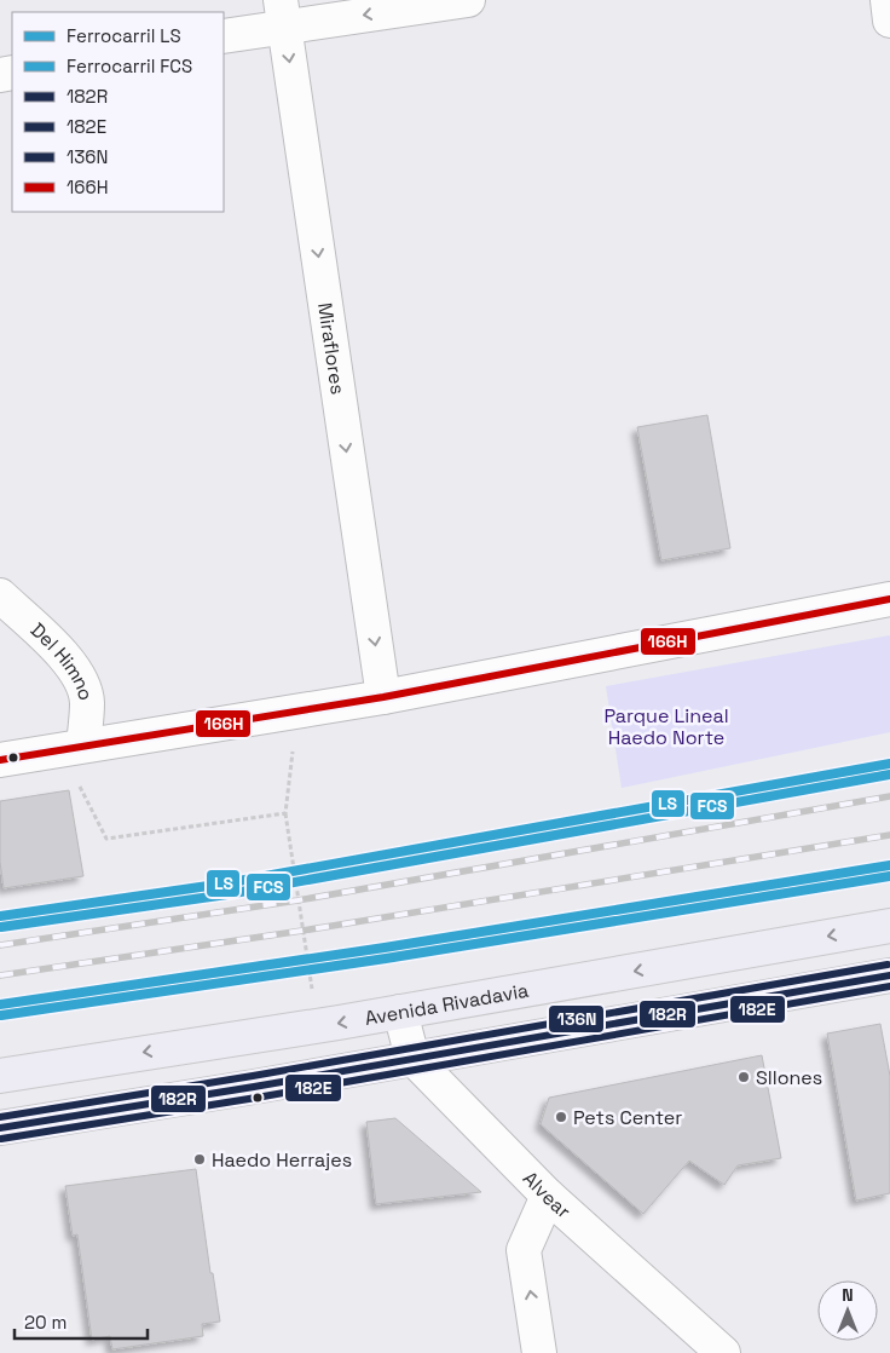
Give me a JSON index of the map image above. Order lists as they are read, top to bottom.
{
  "streets": {
    "main road": ["Avenida Rivadavia"],
    "street": ["Miraflores", "Del Himno", "Alvear"]
  },
  "crossings": [
    ["Avenida Rivadavia", "Alvear"]
  ],
  "one_way": ["Miraflores"],
  "parks": ["Parque Lineal Haedo Norte"],
  "places": ["Sllones", "Pets Center", "Haedo Herrajes"],
  "lines": [
    "transit line 166H",
    "rail line LS",
    "rail line FCS",
    "transit line 136N",
    "transit line 182R",
    "transit line 182E"
  ],
  "legend": [
    "Ferrocarril LS",
    "Ferrocarril FCS",
    "182R",
    "182E",
    "136N",
    "166H"
  ],
  "scale_bar": "20 m",
  "north": "top"
}
